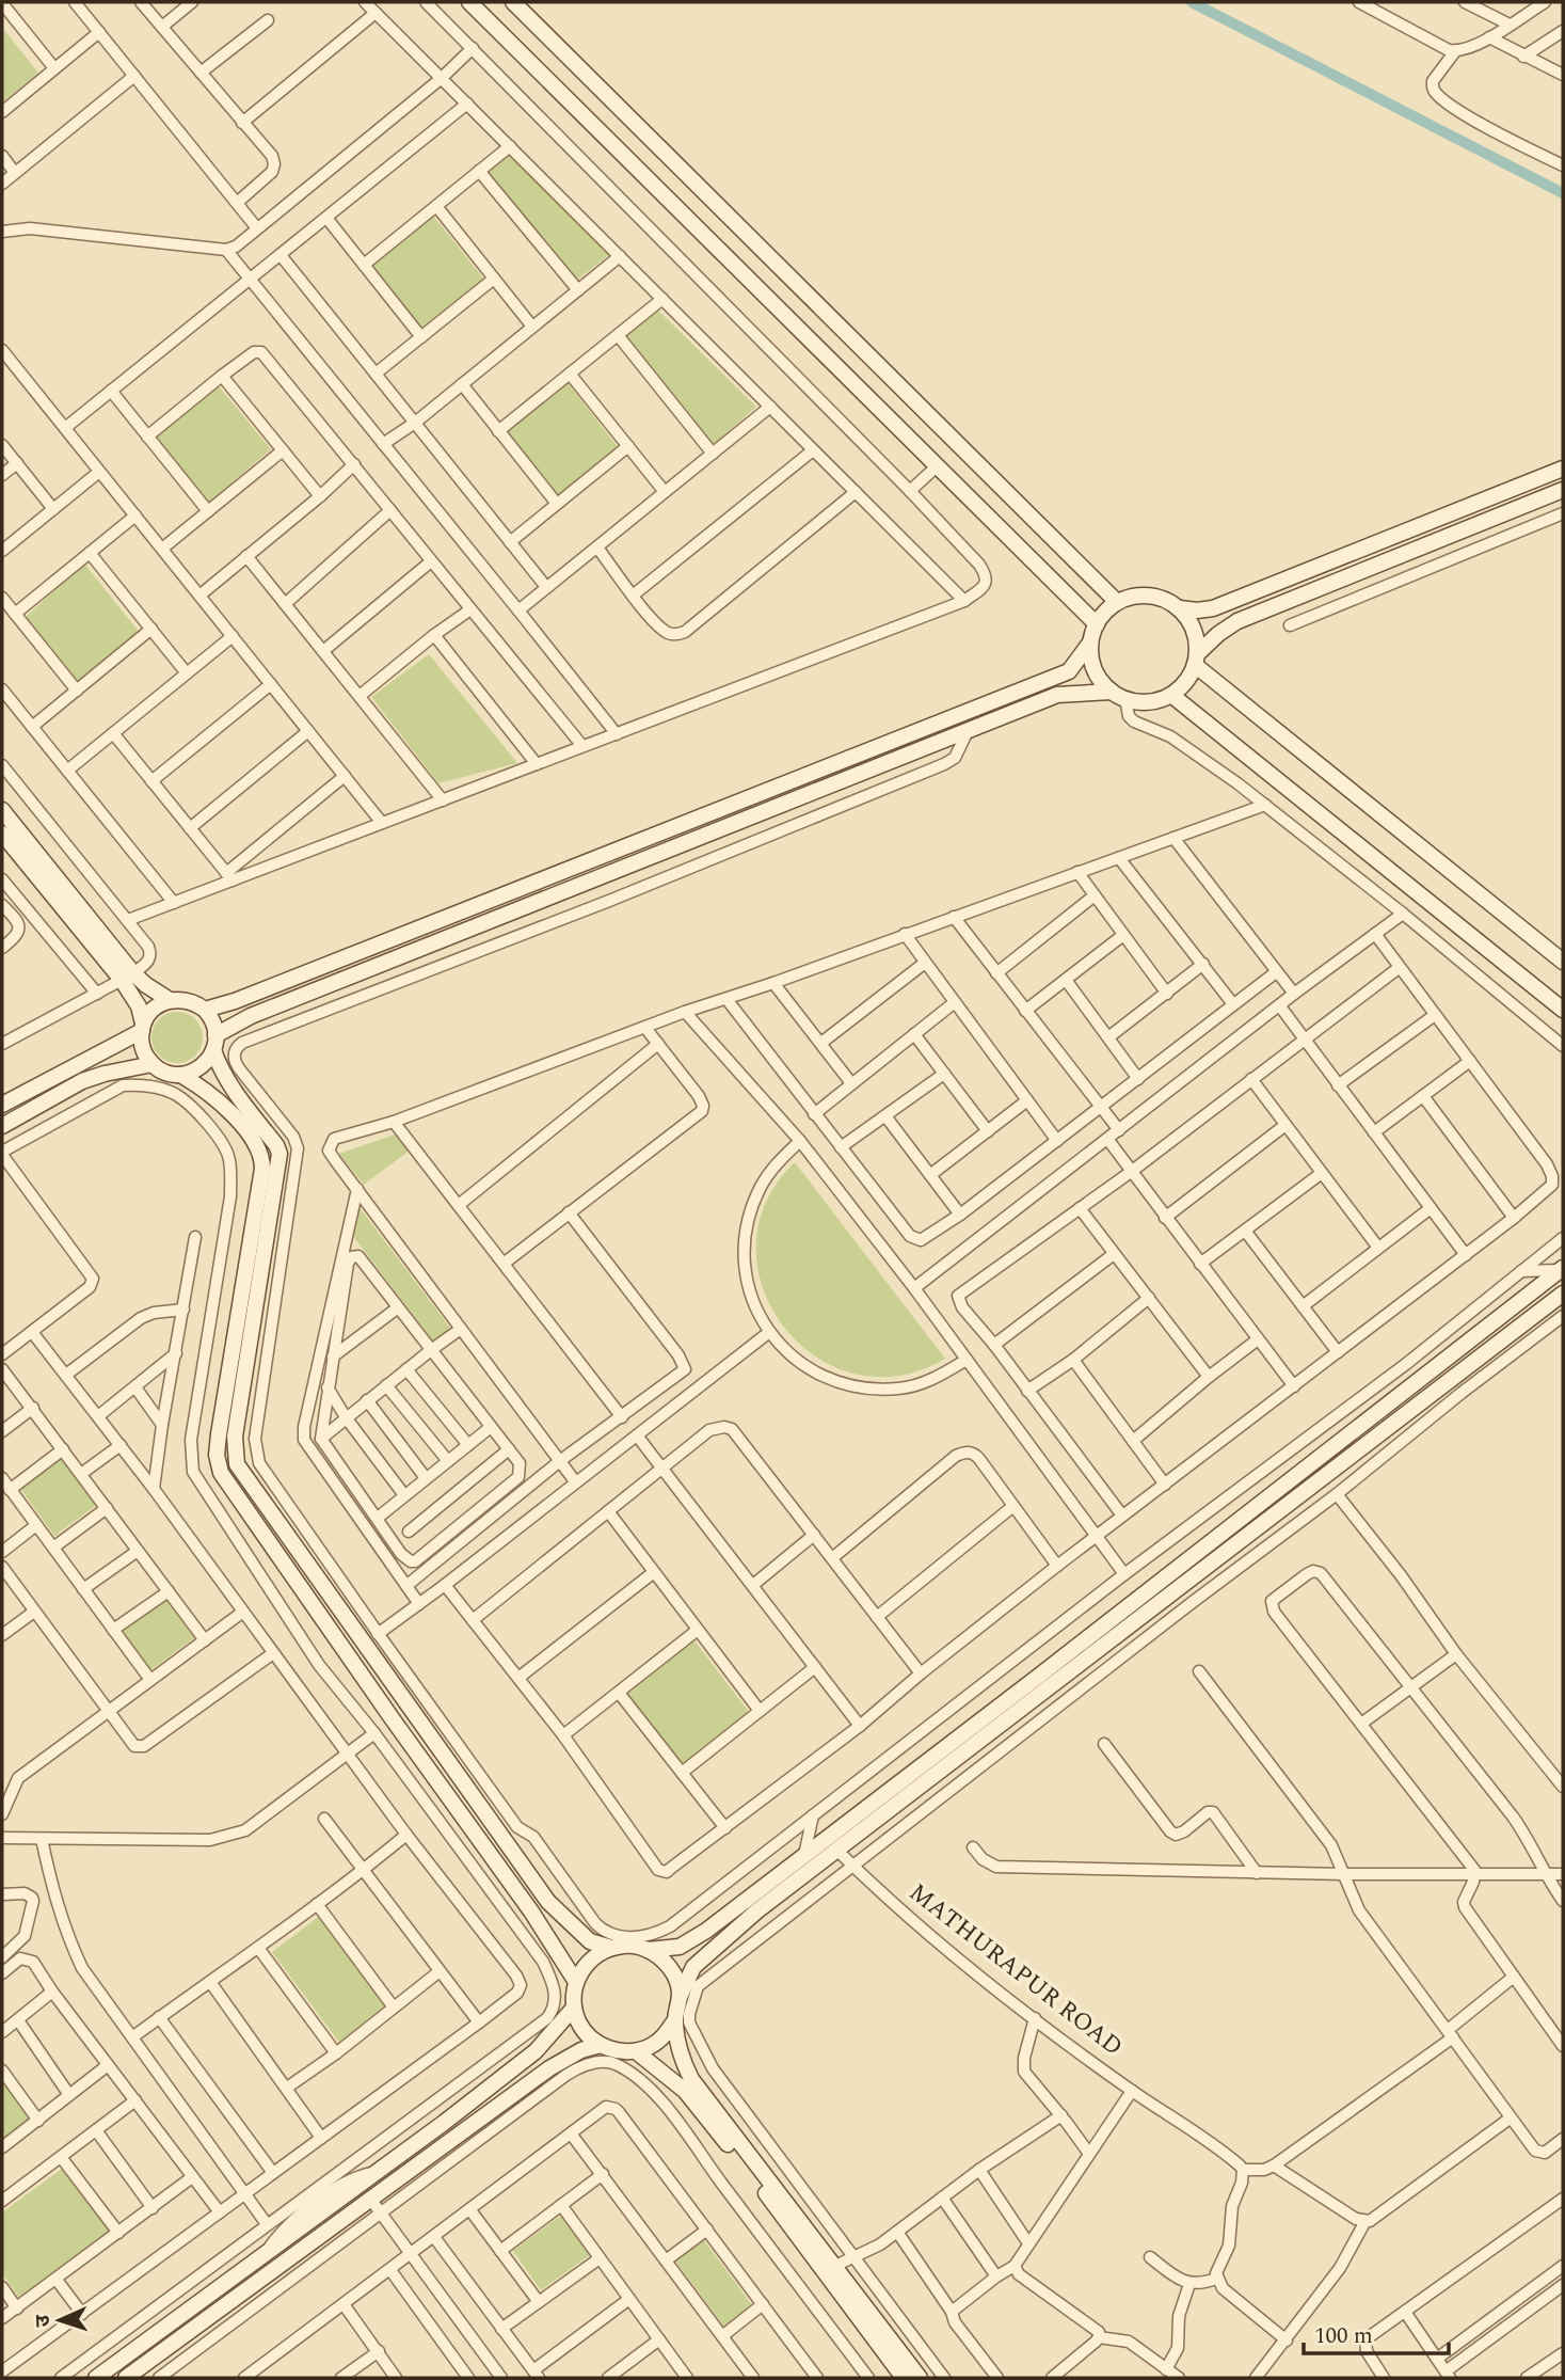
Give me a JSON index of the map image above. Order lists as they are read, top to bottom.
{
  "streets": {
    "street": ["MATHURAPUR ROAD"]
  },
  "scale_bar": "100 m",
  "north": "left"
}
